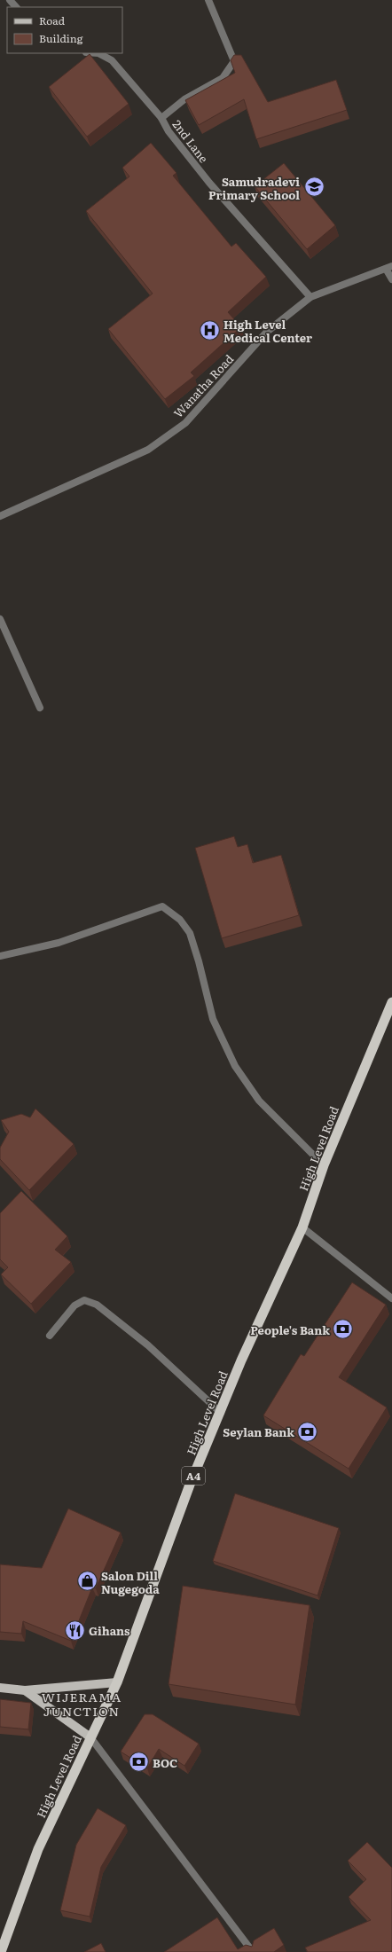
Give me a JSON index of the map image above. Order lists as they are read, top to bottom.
{
  "streets": {
    "highway": ["High Level Road", "A4"],
    "street": ["2nd Lane", "Wanatha Road"]
  },
  "crossings": [
    ["2nd Lane", "Wanatha Road"]
  ],
  "districts": ["WIJERAMA JUNCTION"],
  "places": {
    "school or university": ["Samudradevi Primary School"],
    "hospital": ["High Level Medical Center"],
    "bank": ["People's Bank", "Seylan Bank", "BOC"],
    "shop": ["Salon Dill Nugegoda"],
    "restaurant": ["Gihans"]
  },
  "legend": ["Road", "Building"]
}
